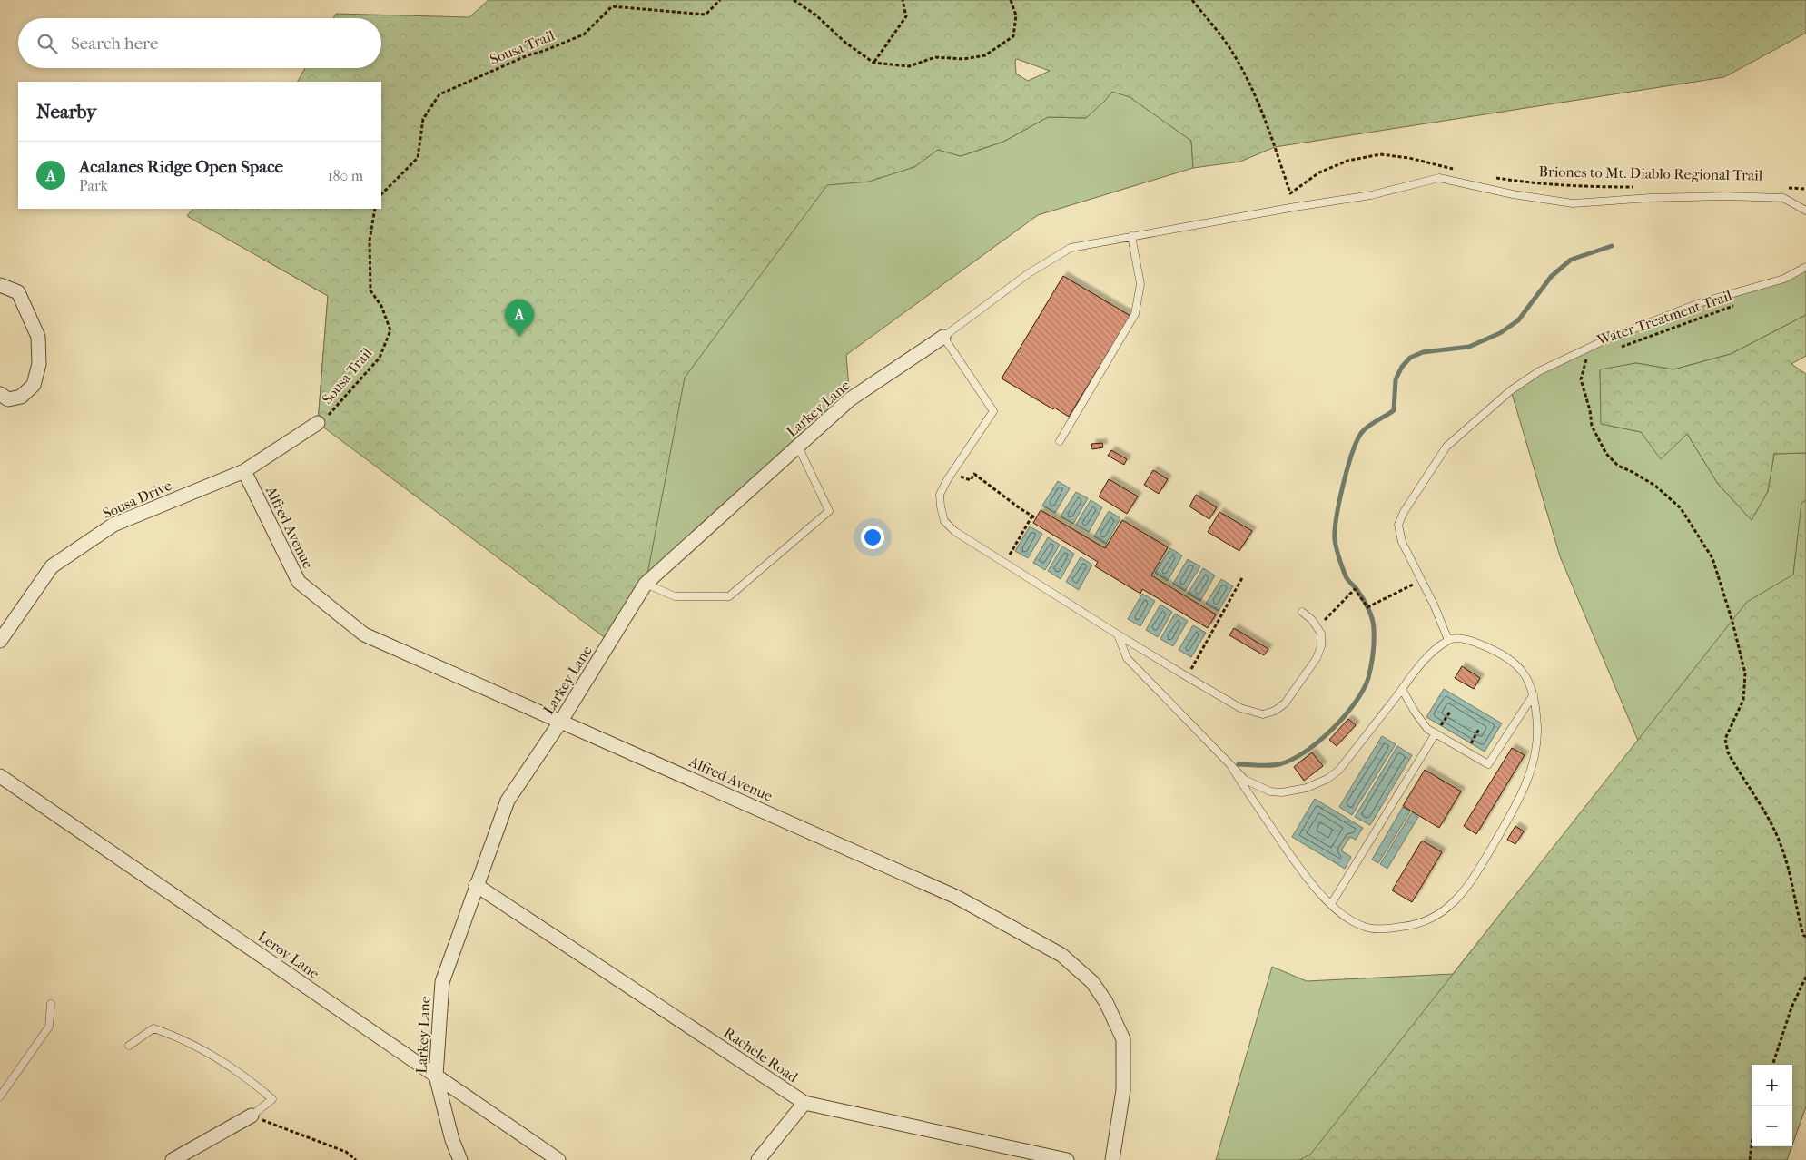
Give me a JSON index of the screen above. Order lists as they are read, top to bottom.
{
  "streets": {
    "street": [
      "Larkey Lane",
      "Sousa Drive",
      "Alfred Avenue",
      "Leroy Lane",
      "Rachele Road"
    ],
    "path": ["Sousa Trail", "Briones to Mt. Diablo Regional Trail", "Water Treatment Trail"]
  },
  "crossings": [
    ["Sousa Trail", "Sousa Drive"],
    ["Larkey Lane", "Alfred Avenue"],
    ["Larkey Lane", "Leroy Lane"],
    ["Larkey Lane", "Rachele Road"],
    ["Sousa Drive", "Alfred Avenue"]
  ],
  "page": {
    "search": "Search here",
    "heading": "Nearby",
    "list": [
      {
        "mark": "A",
        "name": "Acalanes Ridge Open Space",
        "note": "Park",
        "value": "180 m"
      }
    ],
    "pins": "A",
    "map_buttons": ["+", "−"]
  }
}
